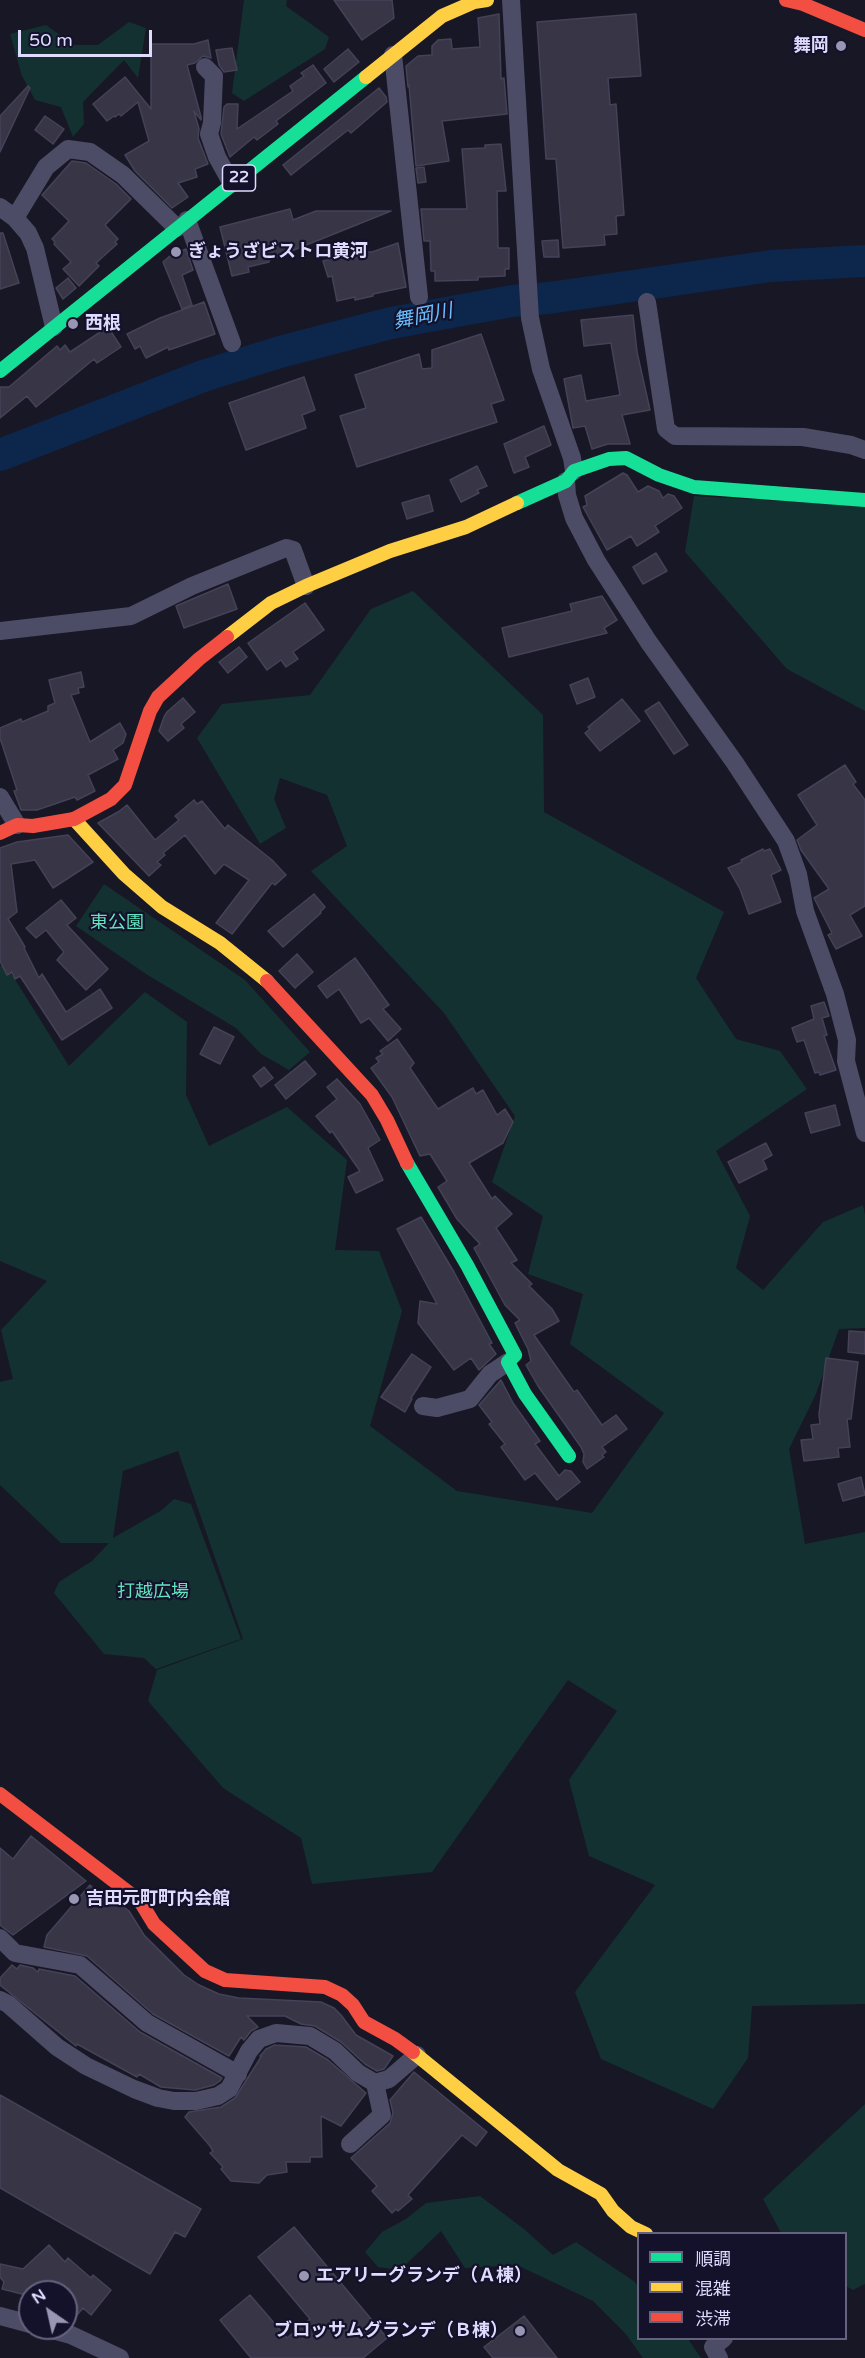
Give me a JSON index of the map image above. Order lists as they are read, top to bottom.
{
  "streets": {
    "street": ["22"]
  },
  "water": ["舞岡川"],
  "parks": ["東公園", "打越広場"],
  "places": [
    "舞岡",
    "ぎょうざビストロ黄河",
    "西根",
    "吉田元町町内会館",
    "エアリーグランデ（Ａ棟）",
    "ブロッサムグランデ（Ｂ棟）"
  ],
  "legend": ["順調", "混雑", "渋滞"],
  "scale_bar": "50 m",
  "north": "top left"
}
